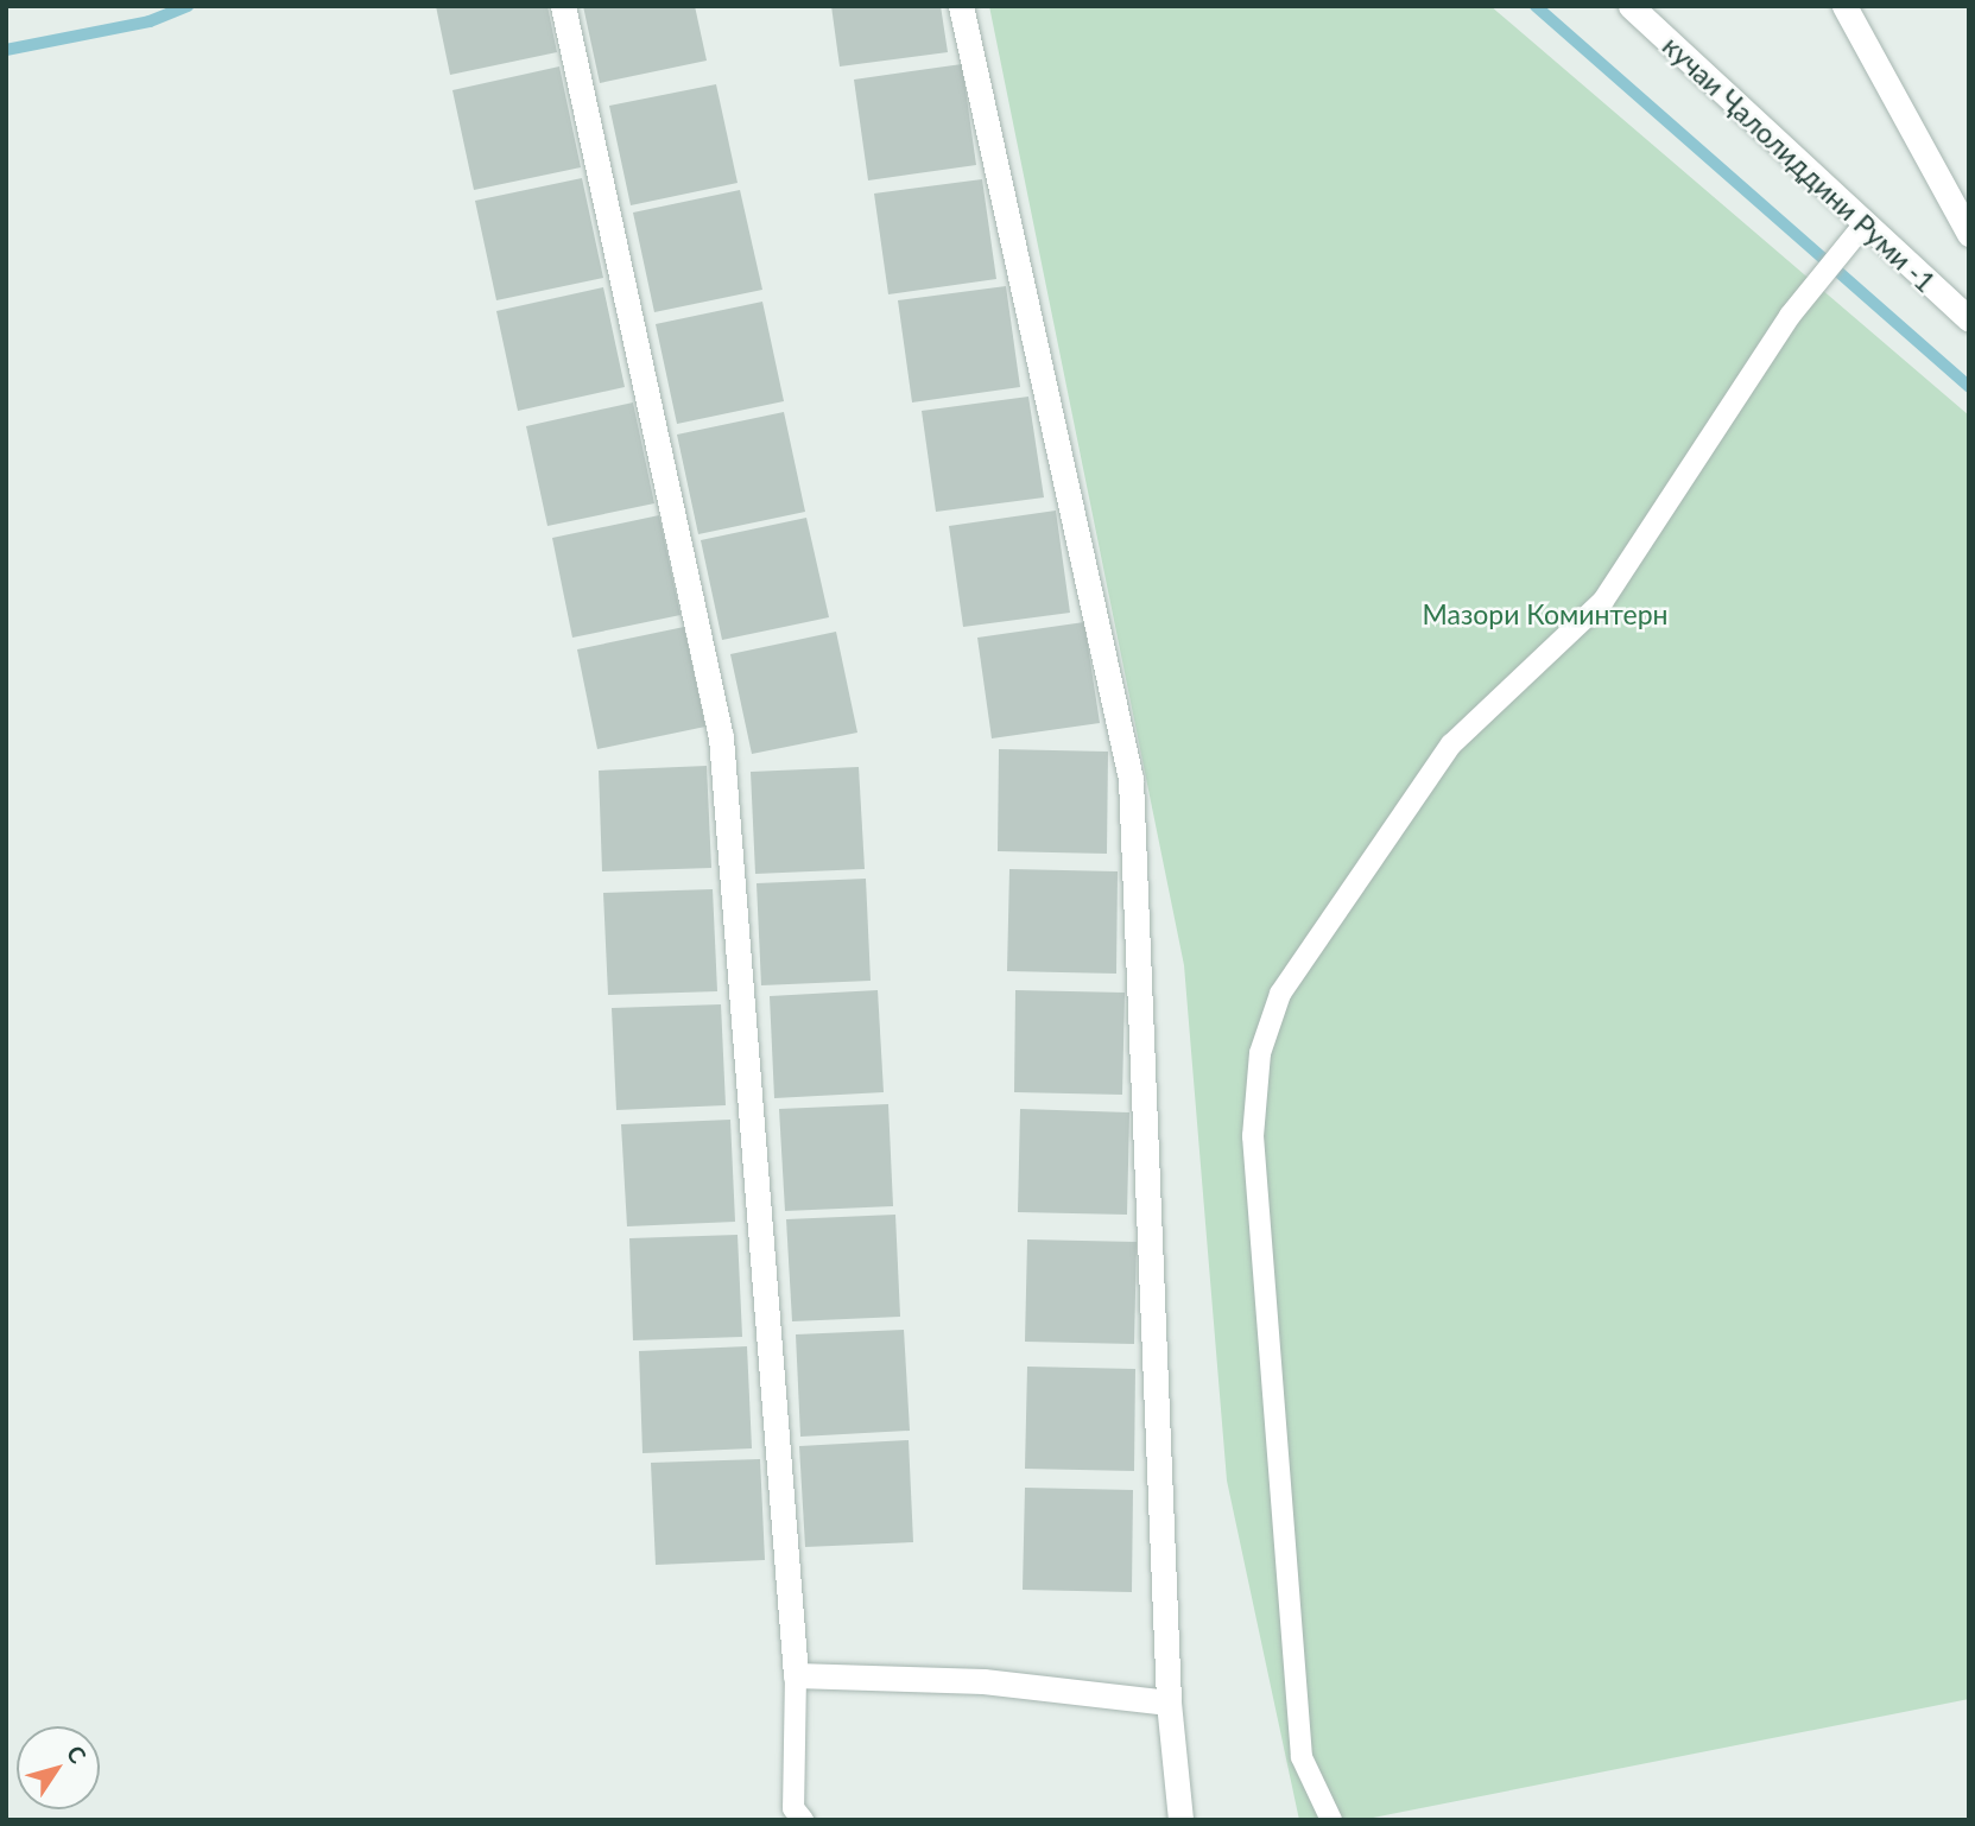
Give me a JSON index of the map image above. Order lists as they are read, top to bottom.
{
  "streets": {
    "street": ["кучаи Ҷалолиддини Руми -1"]
  },
  "parks": ["Мазори Коминтерн"],
  "north": "top right"
}
